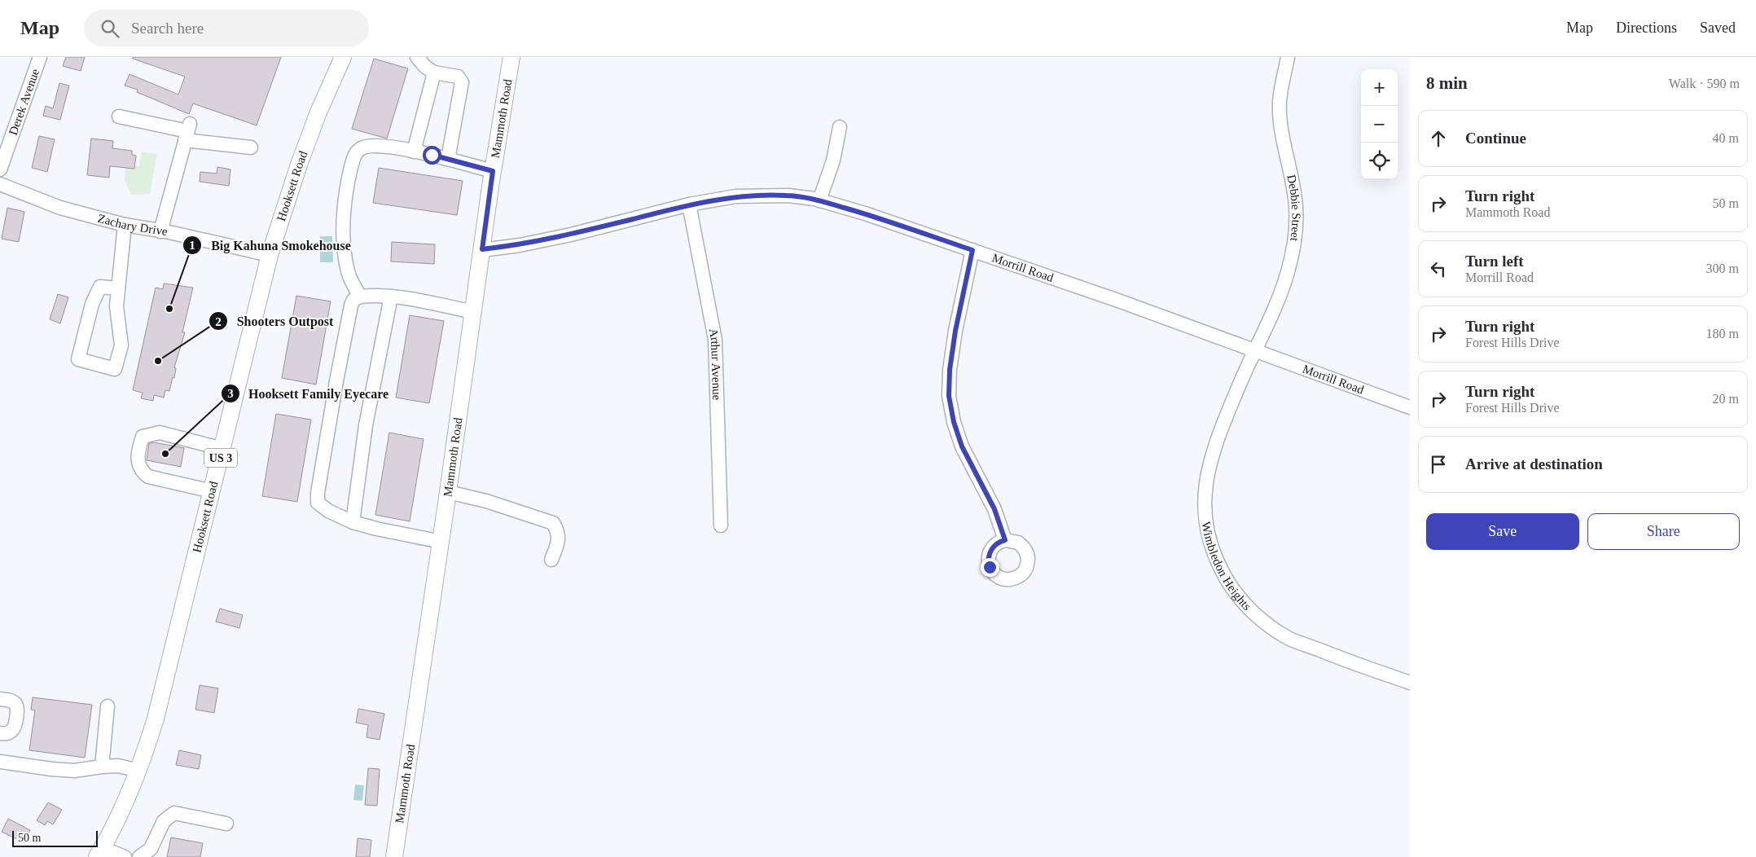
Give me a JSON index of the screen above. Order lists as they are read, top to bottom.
{
  "streets": {
    "main road": ["Mammoth Road", "Hooksett Road", "US 3"],
    "street": [
      "Derek Avenue",
      "Debbie Street",
      "Zachary Drive",
      "Morrill Road",
      "Arthur Avenue",
      "Wimbledon Heights"
    ]
  },
  "crossings": [
    ["Mammoth Road", "Morrill Road"],
    ["Hooksett Road", "Zachary Drive"],
    ["Debbie Street", "Morrill Road"],
    ["Debbie Street", "Wimbledon Heights"],
    ["Morrill Road", "Arthur Avenue"],
    ["Morrill Road", "Wimbledon Heights"]
  ],
  "places": ["Big Kahuna Smokehouse", "Shooters Outpost", "Hooksett Family Eyecare"],
  "scale_bar": "50 m",
  "page": {
    "header": "Map",
    "search": "Search here",
    "nav": ["Map", "Directions", "Saved"],
    "heading": ["8 min", "Walk · 590 m"],
    "map_buttons": ["+", "−"],
    "list": [
      ["Continue", "40 m"],
      ["Turn right", "Mammoth Road", "50 m"],
      ["Turn left", "Morrill Road", "300 m"],
      ["Turn right", "Forest Hills Drive", "180 m"],
      ["Turn right", "Forest Hills Drive", "20 m"],
      "Arrive at destination"
    ],
    "buttons": ["Save", "Share"],
    "scale": "50 m"
  }
}
